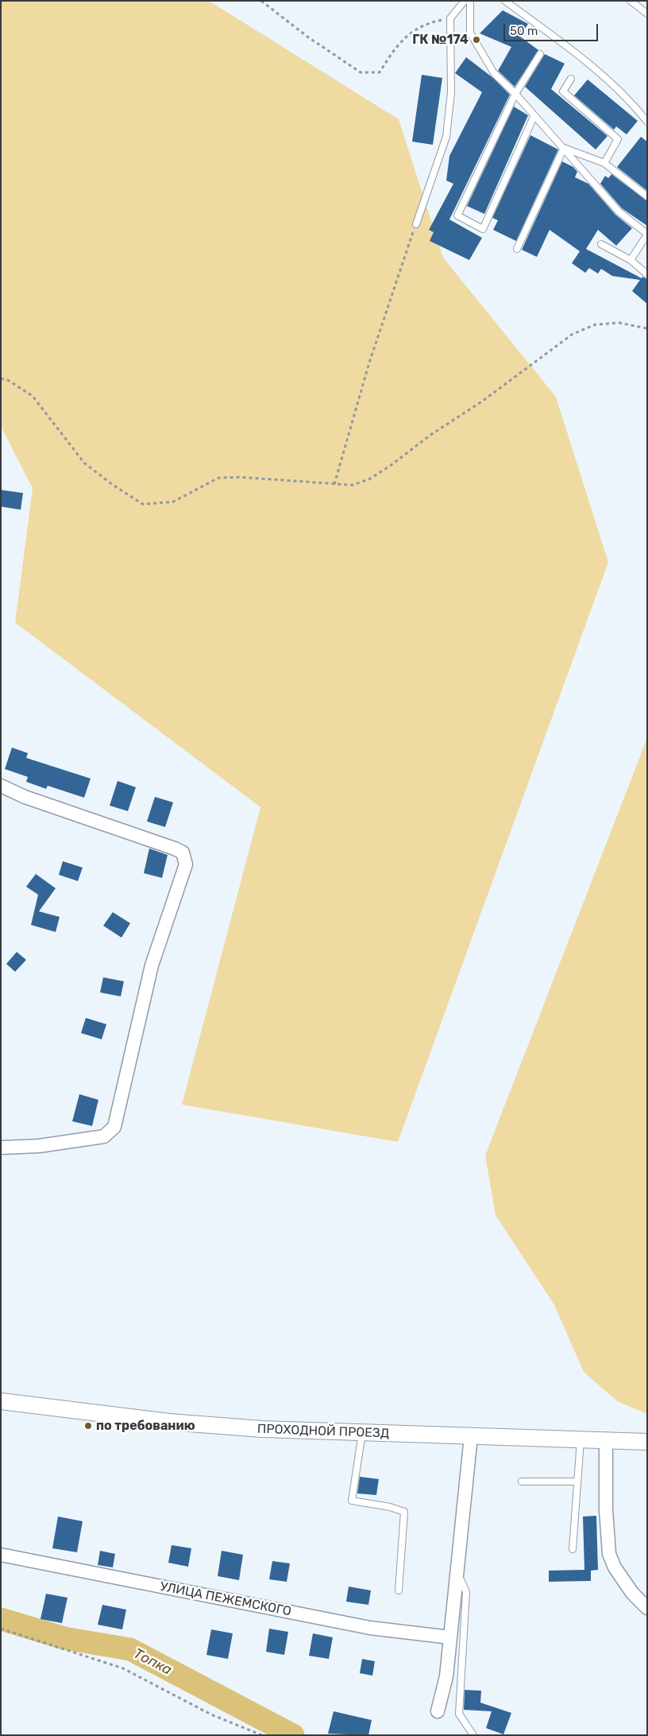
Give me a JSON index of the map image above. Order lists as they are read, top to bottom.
{
  "streets": {
    "street": ["ПРОХОДНОЙ ПРОЕЗД", "УЛИЦА ПЕЖЕМСКОГО"]
  },
  "water": ["Топка"],
  "places": ["ГК №174", "по требованию"],
  "scale_bar": "50 m"
}
